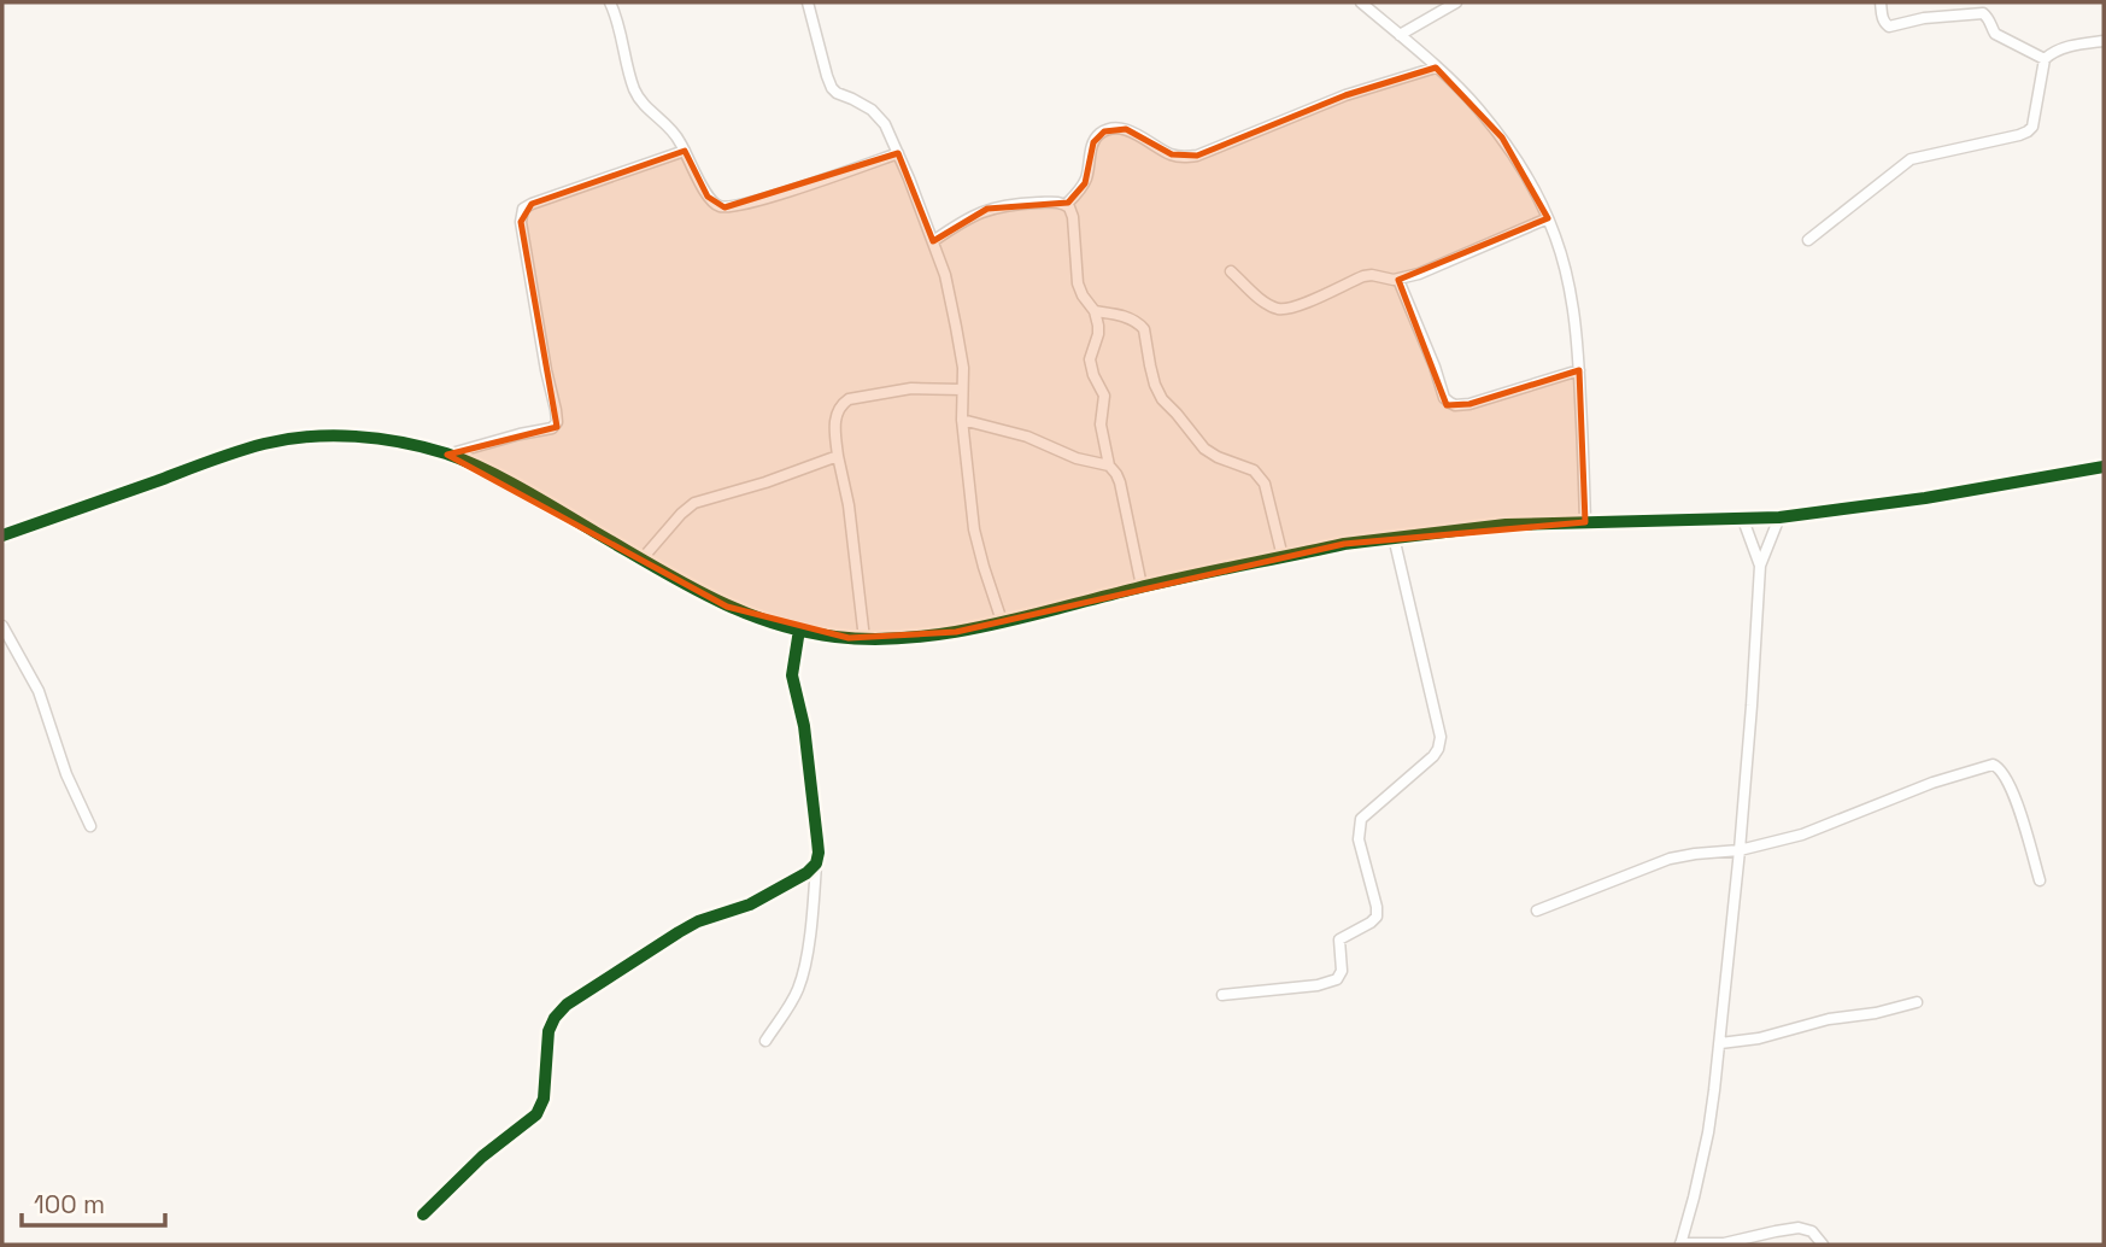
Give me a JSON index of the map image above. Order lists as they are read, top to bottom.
{
  "scale_bar": "100 m"
}
